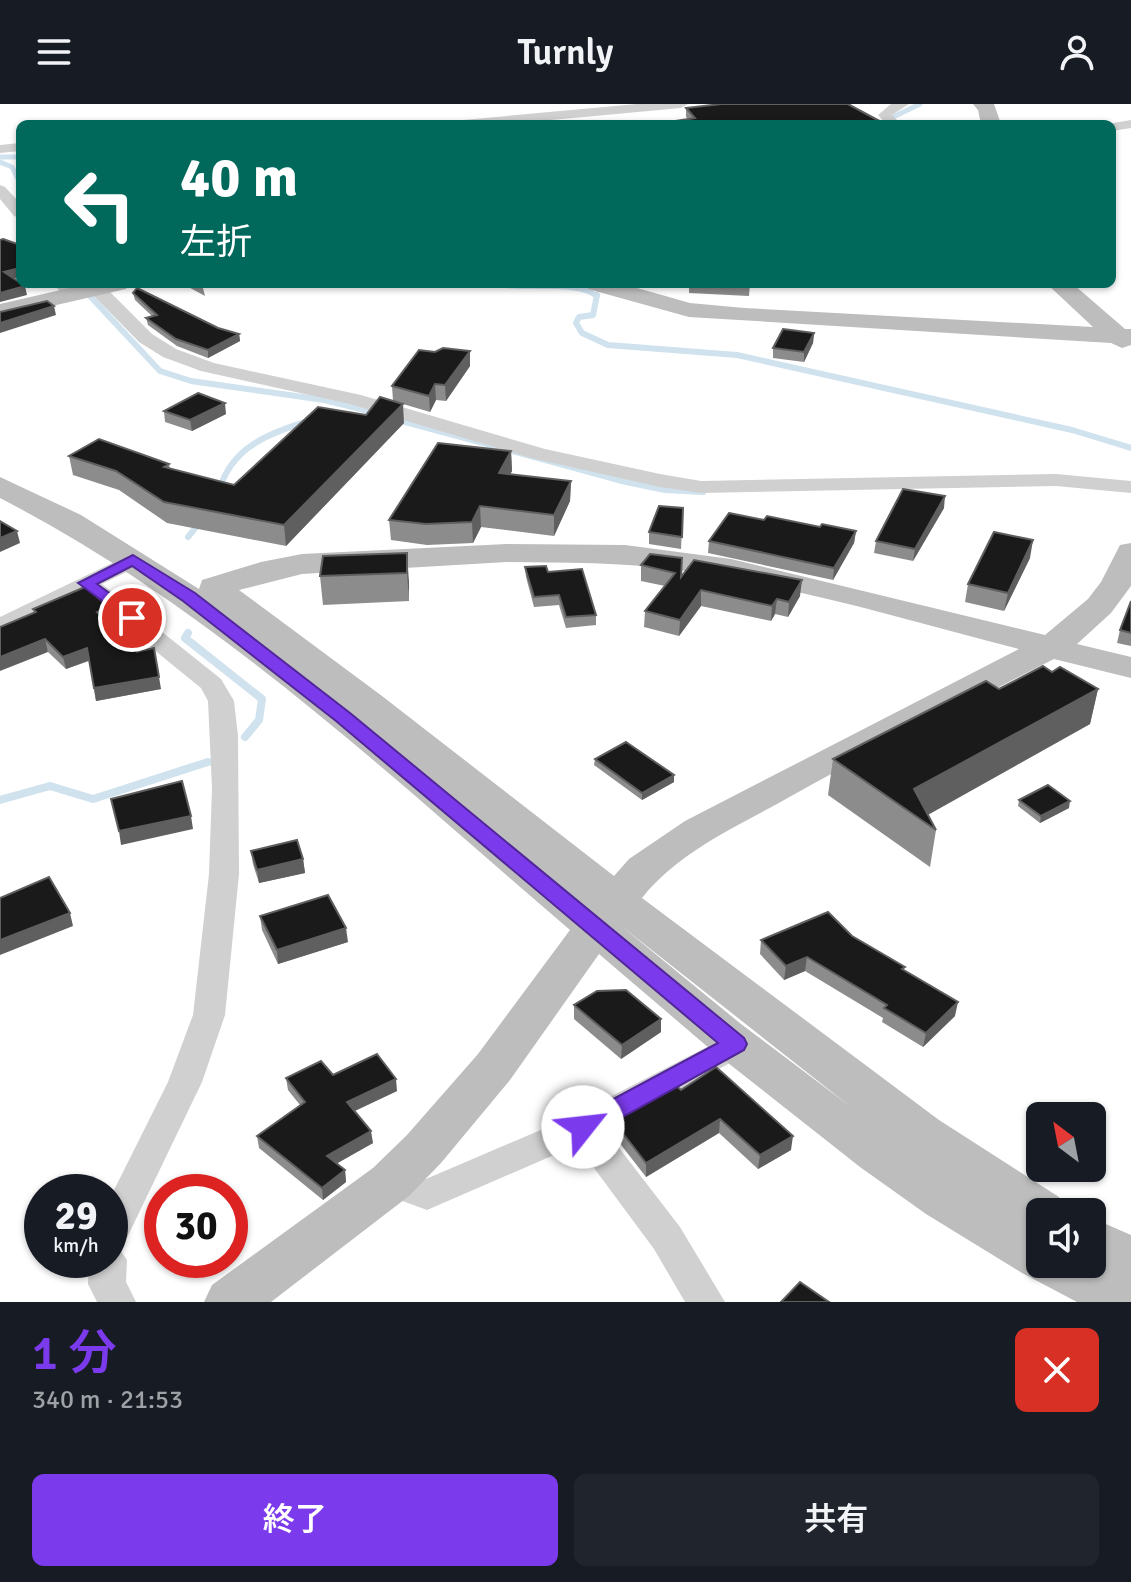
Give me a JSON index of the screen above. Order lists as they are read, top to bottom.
{
  "north": "top left",
  "page": {
    "header": "Turnly",
    "turn": ["40 m", "左折"],
    "speed": "29 km/h",
    "limit": "30",
    "heading": ["1 分", "340 m · 21:53"],
    "buttons": ["終了", "共有"]
  }
}
